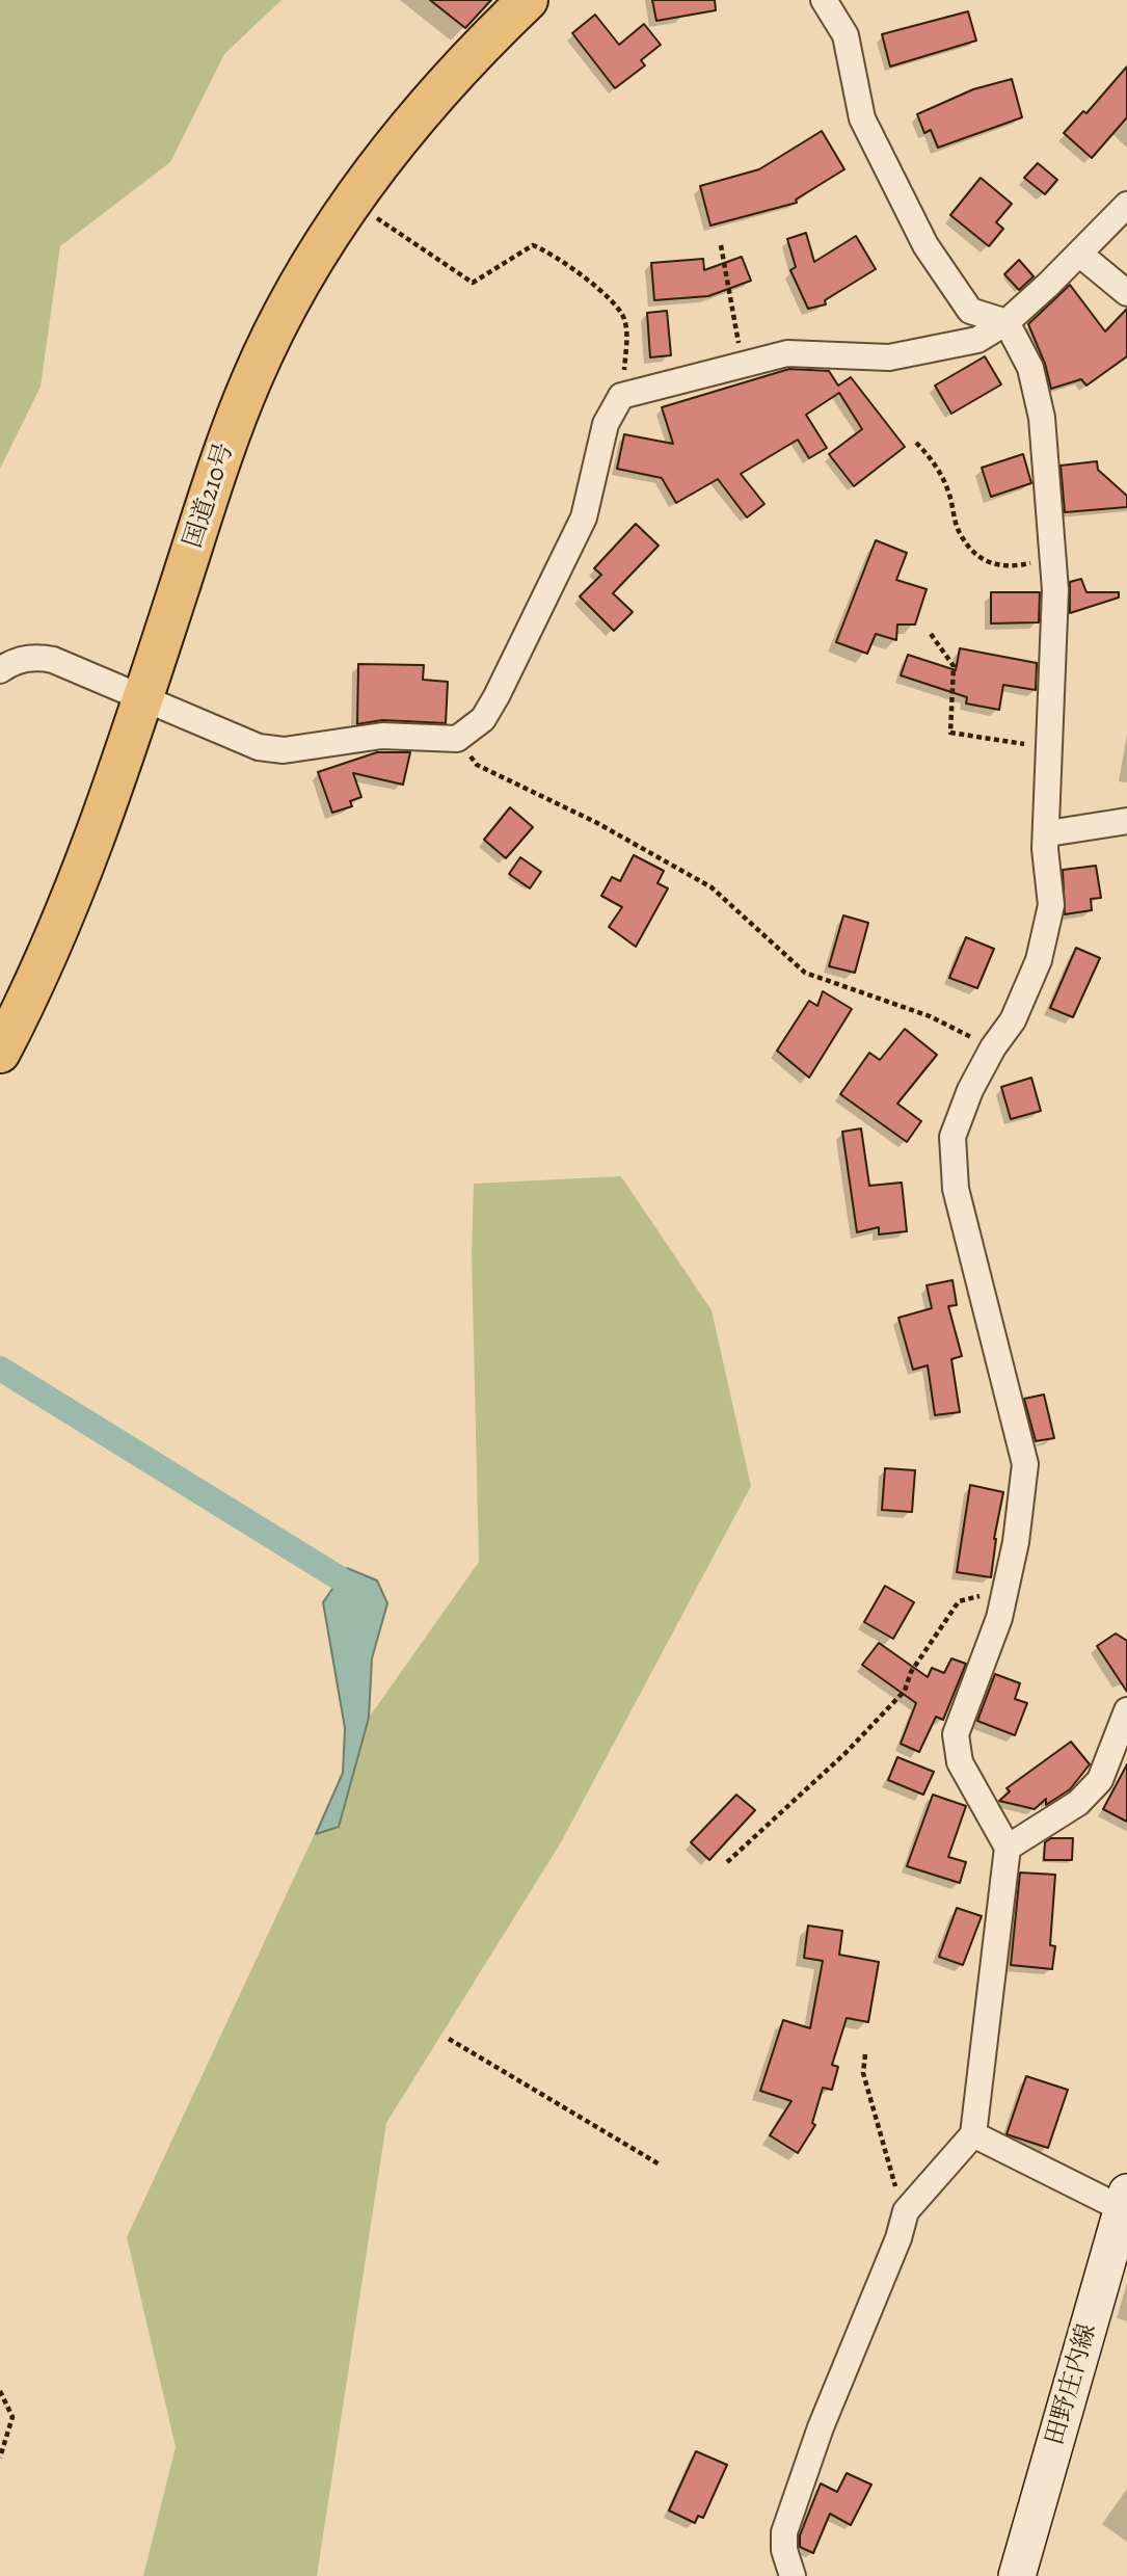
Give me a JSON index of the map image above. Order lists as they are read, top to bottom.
{
  "streets": {
    "highway": ["国道210号"],
    "main road": ["田野庄内線"]
  }
}
